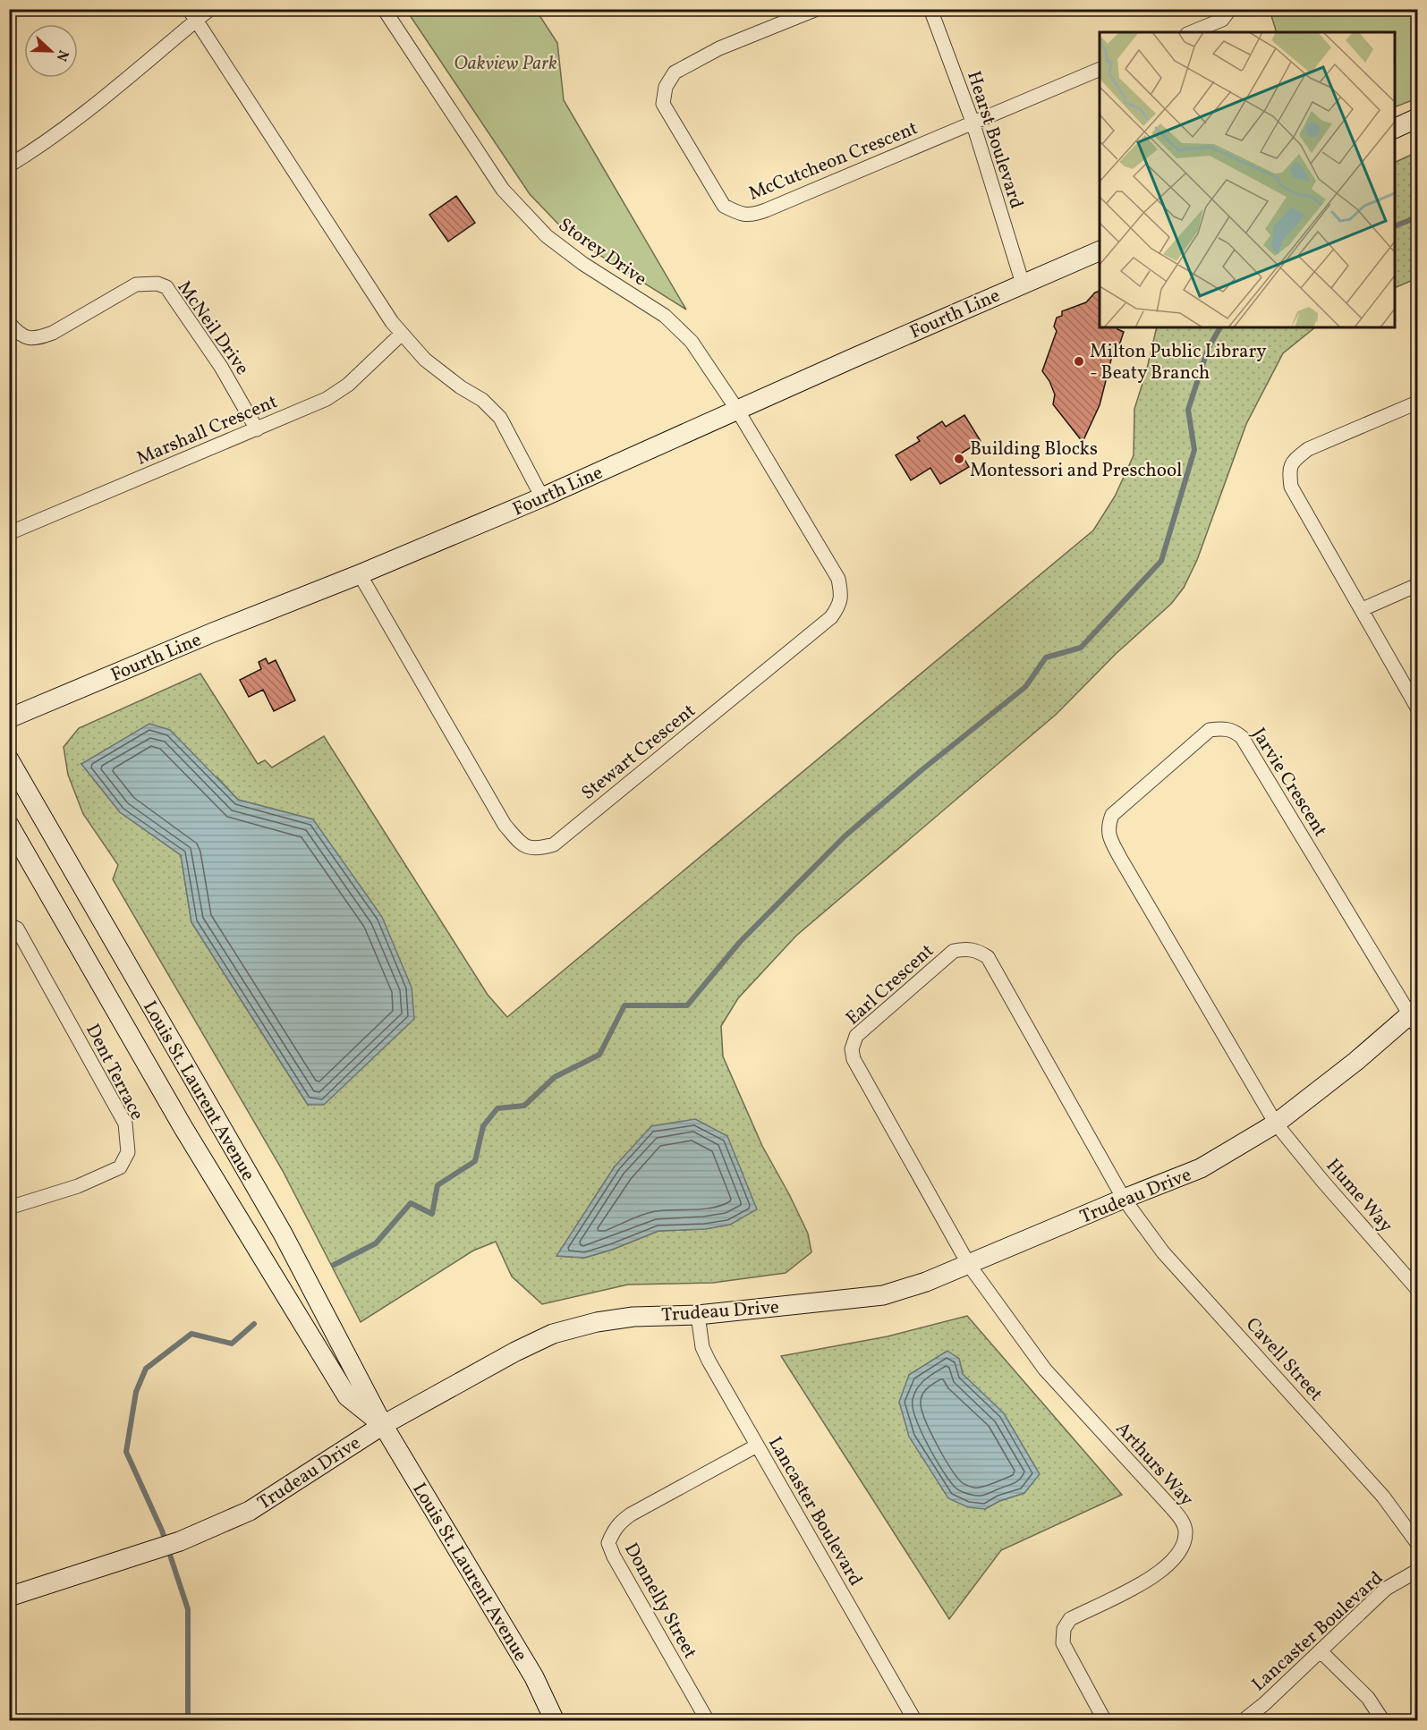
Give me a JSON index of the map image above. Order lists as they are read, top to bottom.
{
  "streets": {
    "main road": ["Fourth Line", "Louis St. Laurent Avenue", "Trudeau Drive"],
    "street": [
      "Hearst Boulevard",
      "McCutcheon Crescent",
      "Storey Drive",
      "McNeil Drive",
      "Marshall Crescent",
      "Stewart Crescent",
      "Jarvie Crescent",
      "Earl Crescent",
      "Dent Terrace",
      "Hume Way",
      "Cavell Street",
      "Arthurs Way",
      "Lancaster Boulevard",
      "Donnelly Street"
    ]
  },
  "crossings": [
    ["Hearst Boulevard", "McCutcheon Crescent"],
    ["Hearst Boulevard", "Fourth Line"],
    ["Storey Drive", "Fourth Line"],
    ["Storey Drive", "Stewart Crescent"],
    ["Fourth Line", "Stewart Crescent"],
    ["McNeil Drive", "Marshall Crescent"],
    ["Jarvie Crescent", "Trudeau Drive"],
    ["Jarvie Crescent", "Hume Way"],
    ["Earl Crescent", "Trudeau Drive"],
    ["Earl Crescent", "Cavell Street"],
    ["Earl Crescent", "Arthurs Way"],
    ["Louis St. Laurent Avenue", "Trudeau Drive"],
    ["Trudeau Drive", "Hume Way"],
    ["Trudeau Drive", "Cavell Street"],
    ["Trudeau Drive", "Arthurs Way"],
    ["Trudeau Drive", "Lancaster Boulevard"],
    ["Lancaster Boulevard", "Donnelly Street"]
  ],
  "parks": ["Oakview Park"],
  "places": ["Milton Public Library - Beaty Branch", "Building Blocks Montessori and Preschool"],
  "north": "right"
}
